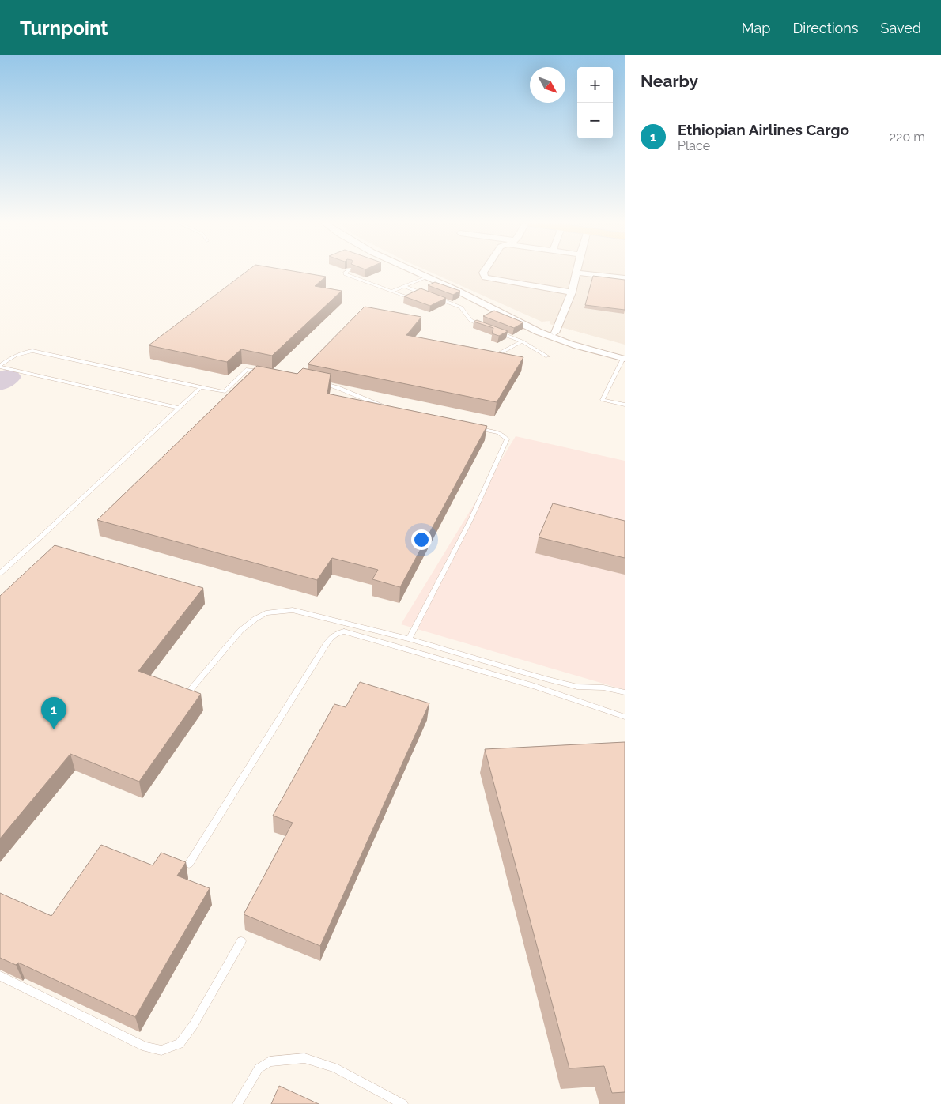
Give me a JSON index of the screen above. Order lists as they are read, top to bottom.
{
  "north": "bottom right",
  "page": {
    "header": "Turnpoint",
    "nav": ["Map", "Directions", "Saved"],
    "heading": "Nearby",
    "map_buttons": ["+", "−"],
    "list": [
      {
        "mark": "1",
        "name": "Ethiopian Airlines Cargo",
        "note": "Place",
        "value": "220 m"
      }
    ],
    "pins": "1"
  }
}
